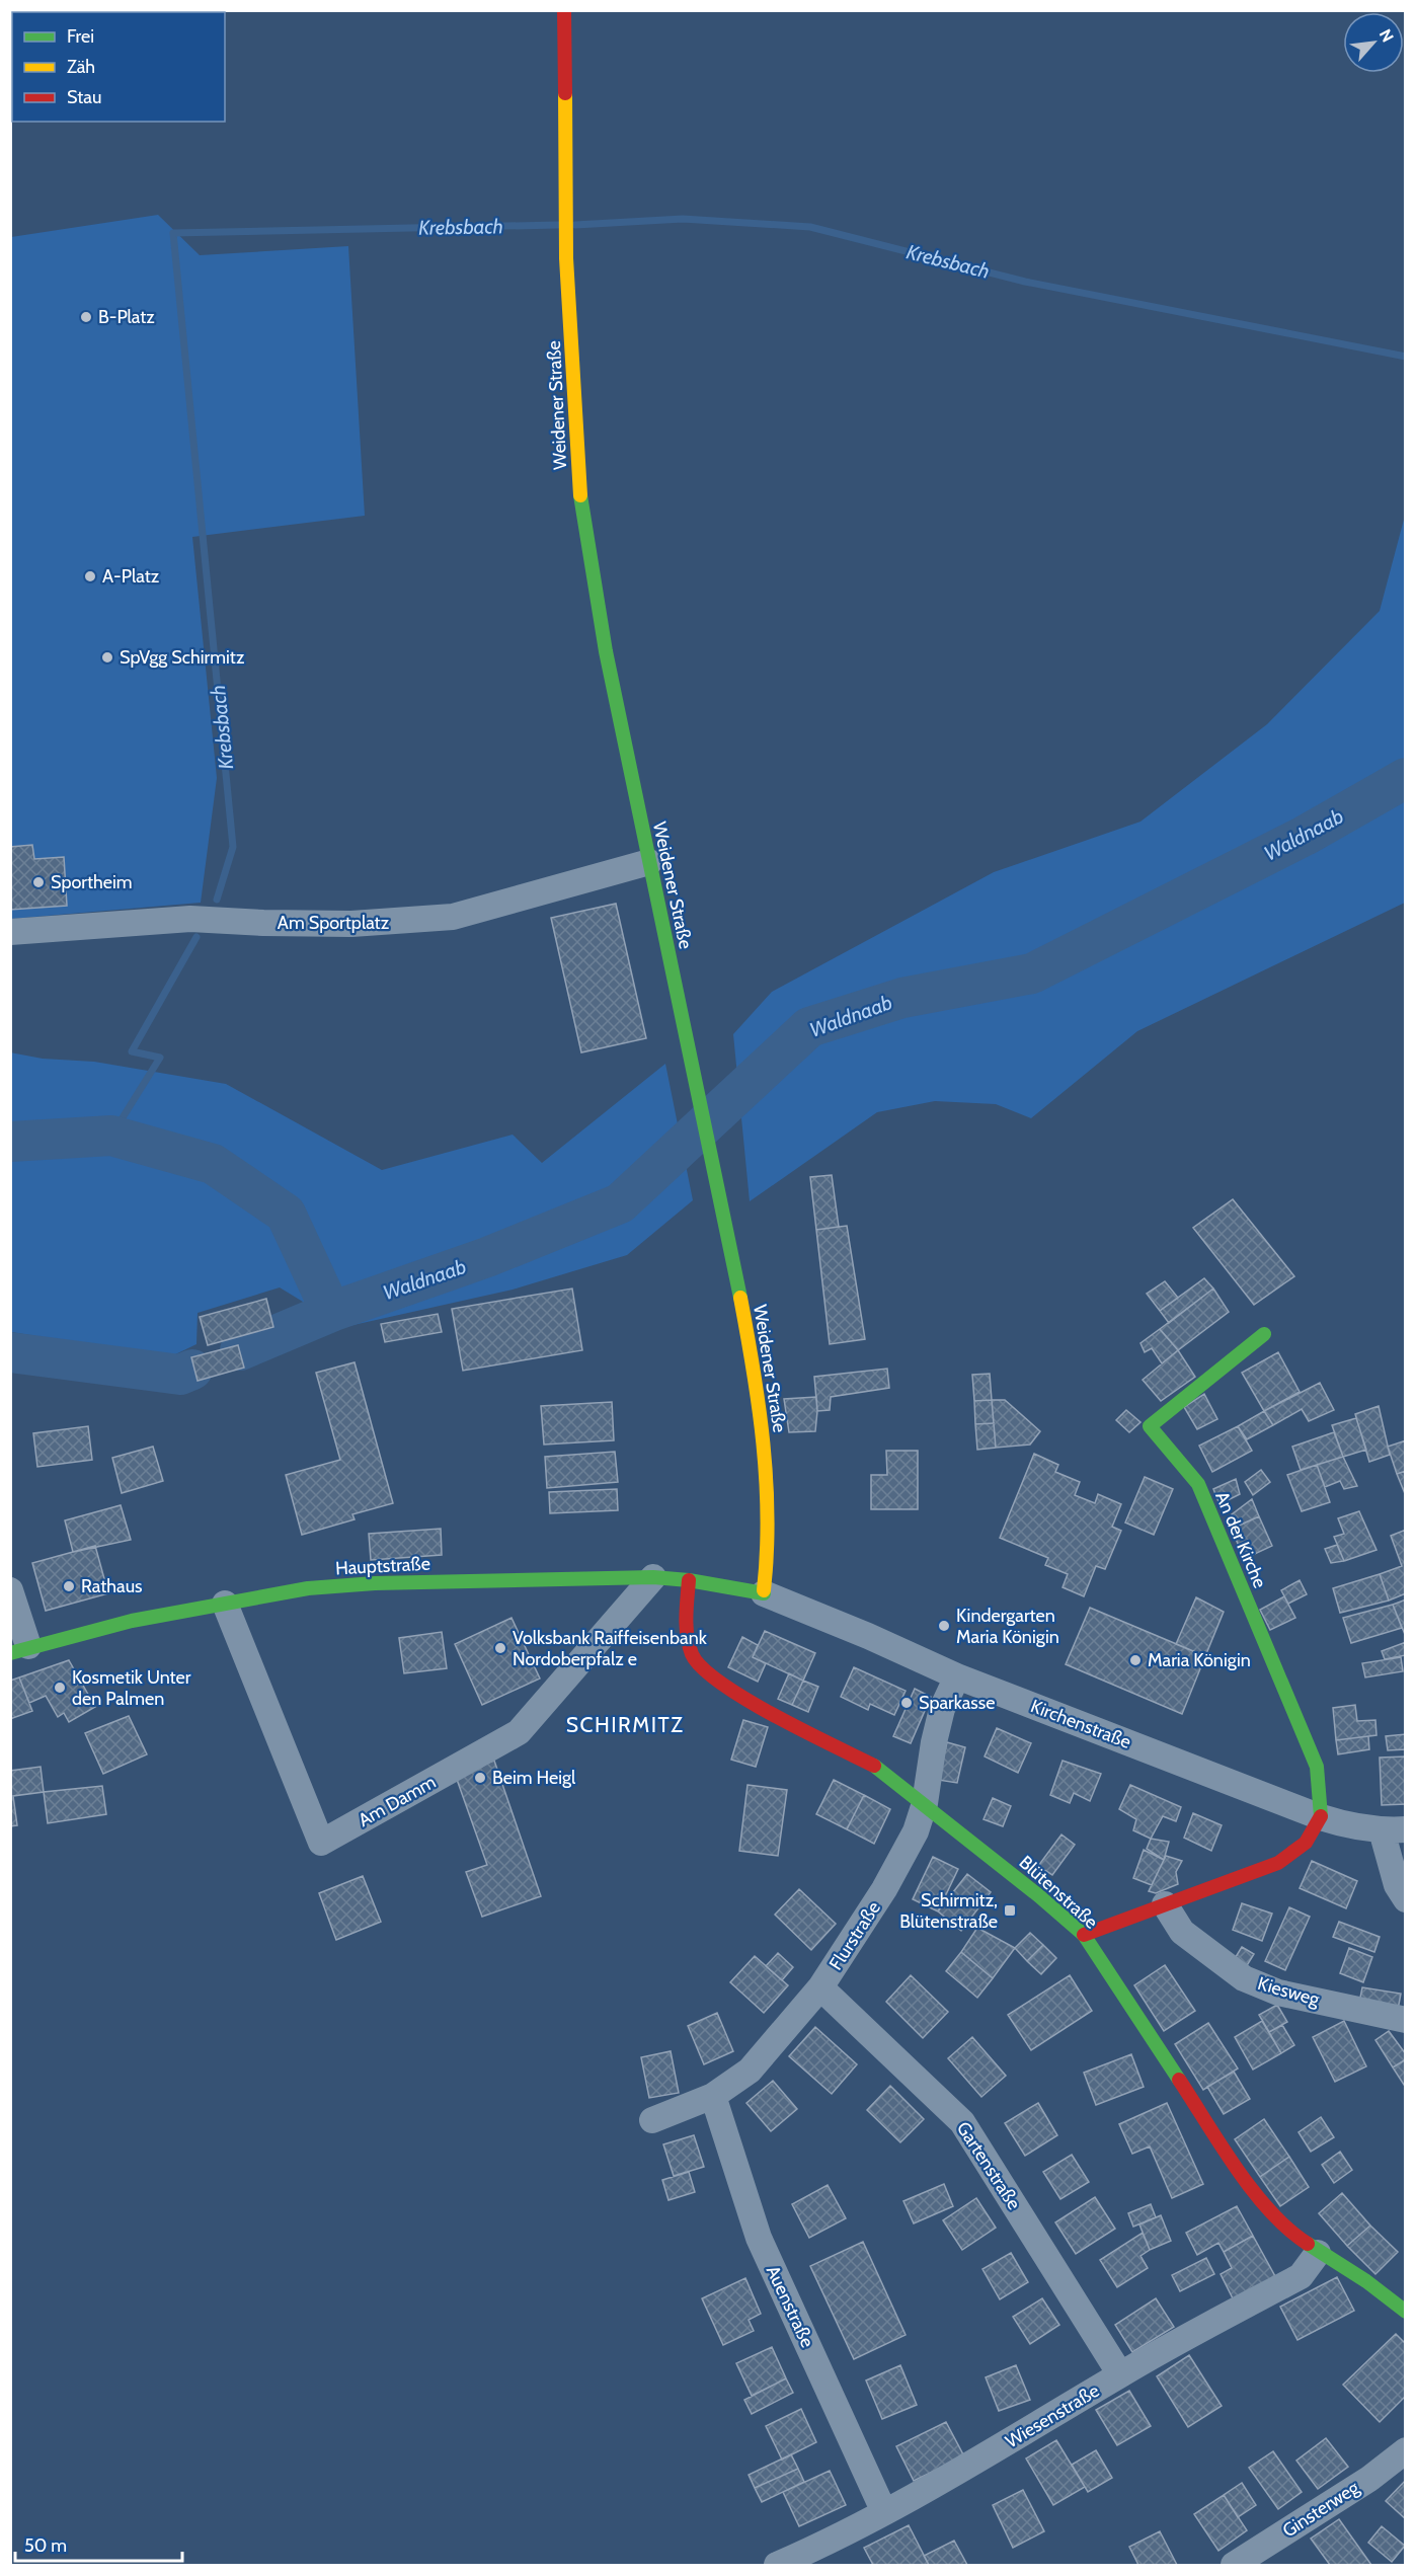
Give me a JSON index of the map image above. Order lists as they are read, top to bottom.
{
  "streets": {
    "street": [
      "Weidener Straße",
      "Am Sportplatz",
      "An der Kirche",
      "Hauptstraße",
      "Kirchenstraße",
      "Am Damm",
      "Blütenstraße",
      "Flurstraße",
      "Kiesweg",
      "Gartenstraße",
      "Auenstraße",
      "Wiesenstraße",
      "Ginsterweg"
    ]
  },
  "crossings": [
    ["Weidener Straße", "Am Sportplatz"],
    ["Weidener Straße", "Hauptstraße"],
    ["Weidener Straße", "Kirchenstraße"],
    ["An der Kirche", "Kirchenstraße"],
    ["Hauptstraße", "Kirchenstraße"],
    ["Hauptstraße", "Am Damm"],
    ["Hauptstraße", "Blütenstraße"],
    ["Kirchenstraße", "Flurstraße"],
    ["Blütenstraße", "Flurstraße"],
    ["Blütenstraße", "Wiesenstraße"],
    ["Flurstraße", "Gartenstraße"],
    ["Flurstraße", "Auenstraße"],
    ["Gartenstraße", "Wiesenstraße"],
    ["Auenstraße", "Wiesenstraße"]
  ],
  "districts": ["SCHIRMITZ"],
  "water": ["Krebsbach", "Waldnaab"],
  "places": {
    "other": [
      "B-Platz",
      "A-Platz",
      "SpVgg Schirmitz",
      "Sportheim",
      "Rathaus",
      "Kindergarten Maria Königin",
      "Volksbank Raiffeisenbank Nordoberpfalz e",
      "Maria Königin",
      "Kosmetik Unter den Palmen",
      "Sparkasse",
      "Beim Heigl"
    ],
    "transit": ["Schirmitz, Blütenstraße"]
  },
  "legend": ["Frei", "Zäh", "Stau"],
  "scale_bar": "50 m",
  "north": "top right"
}
